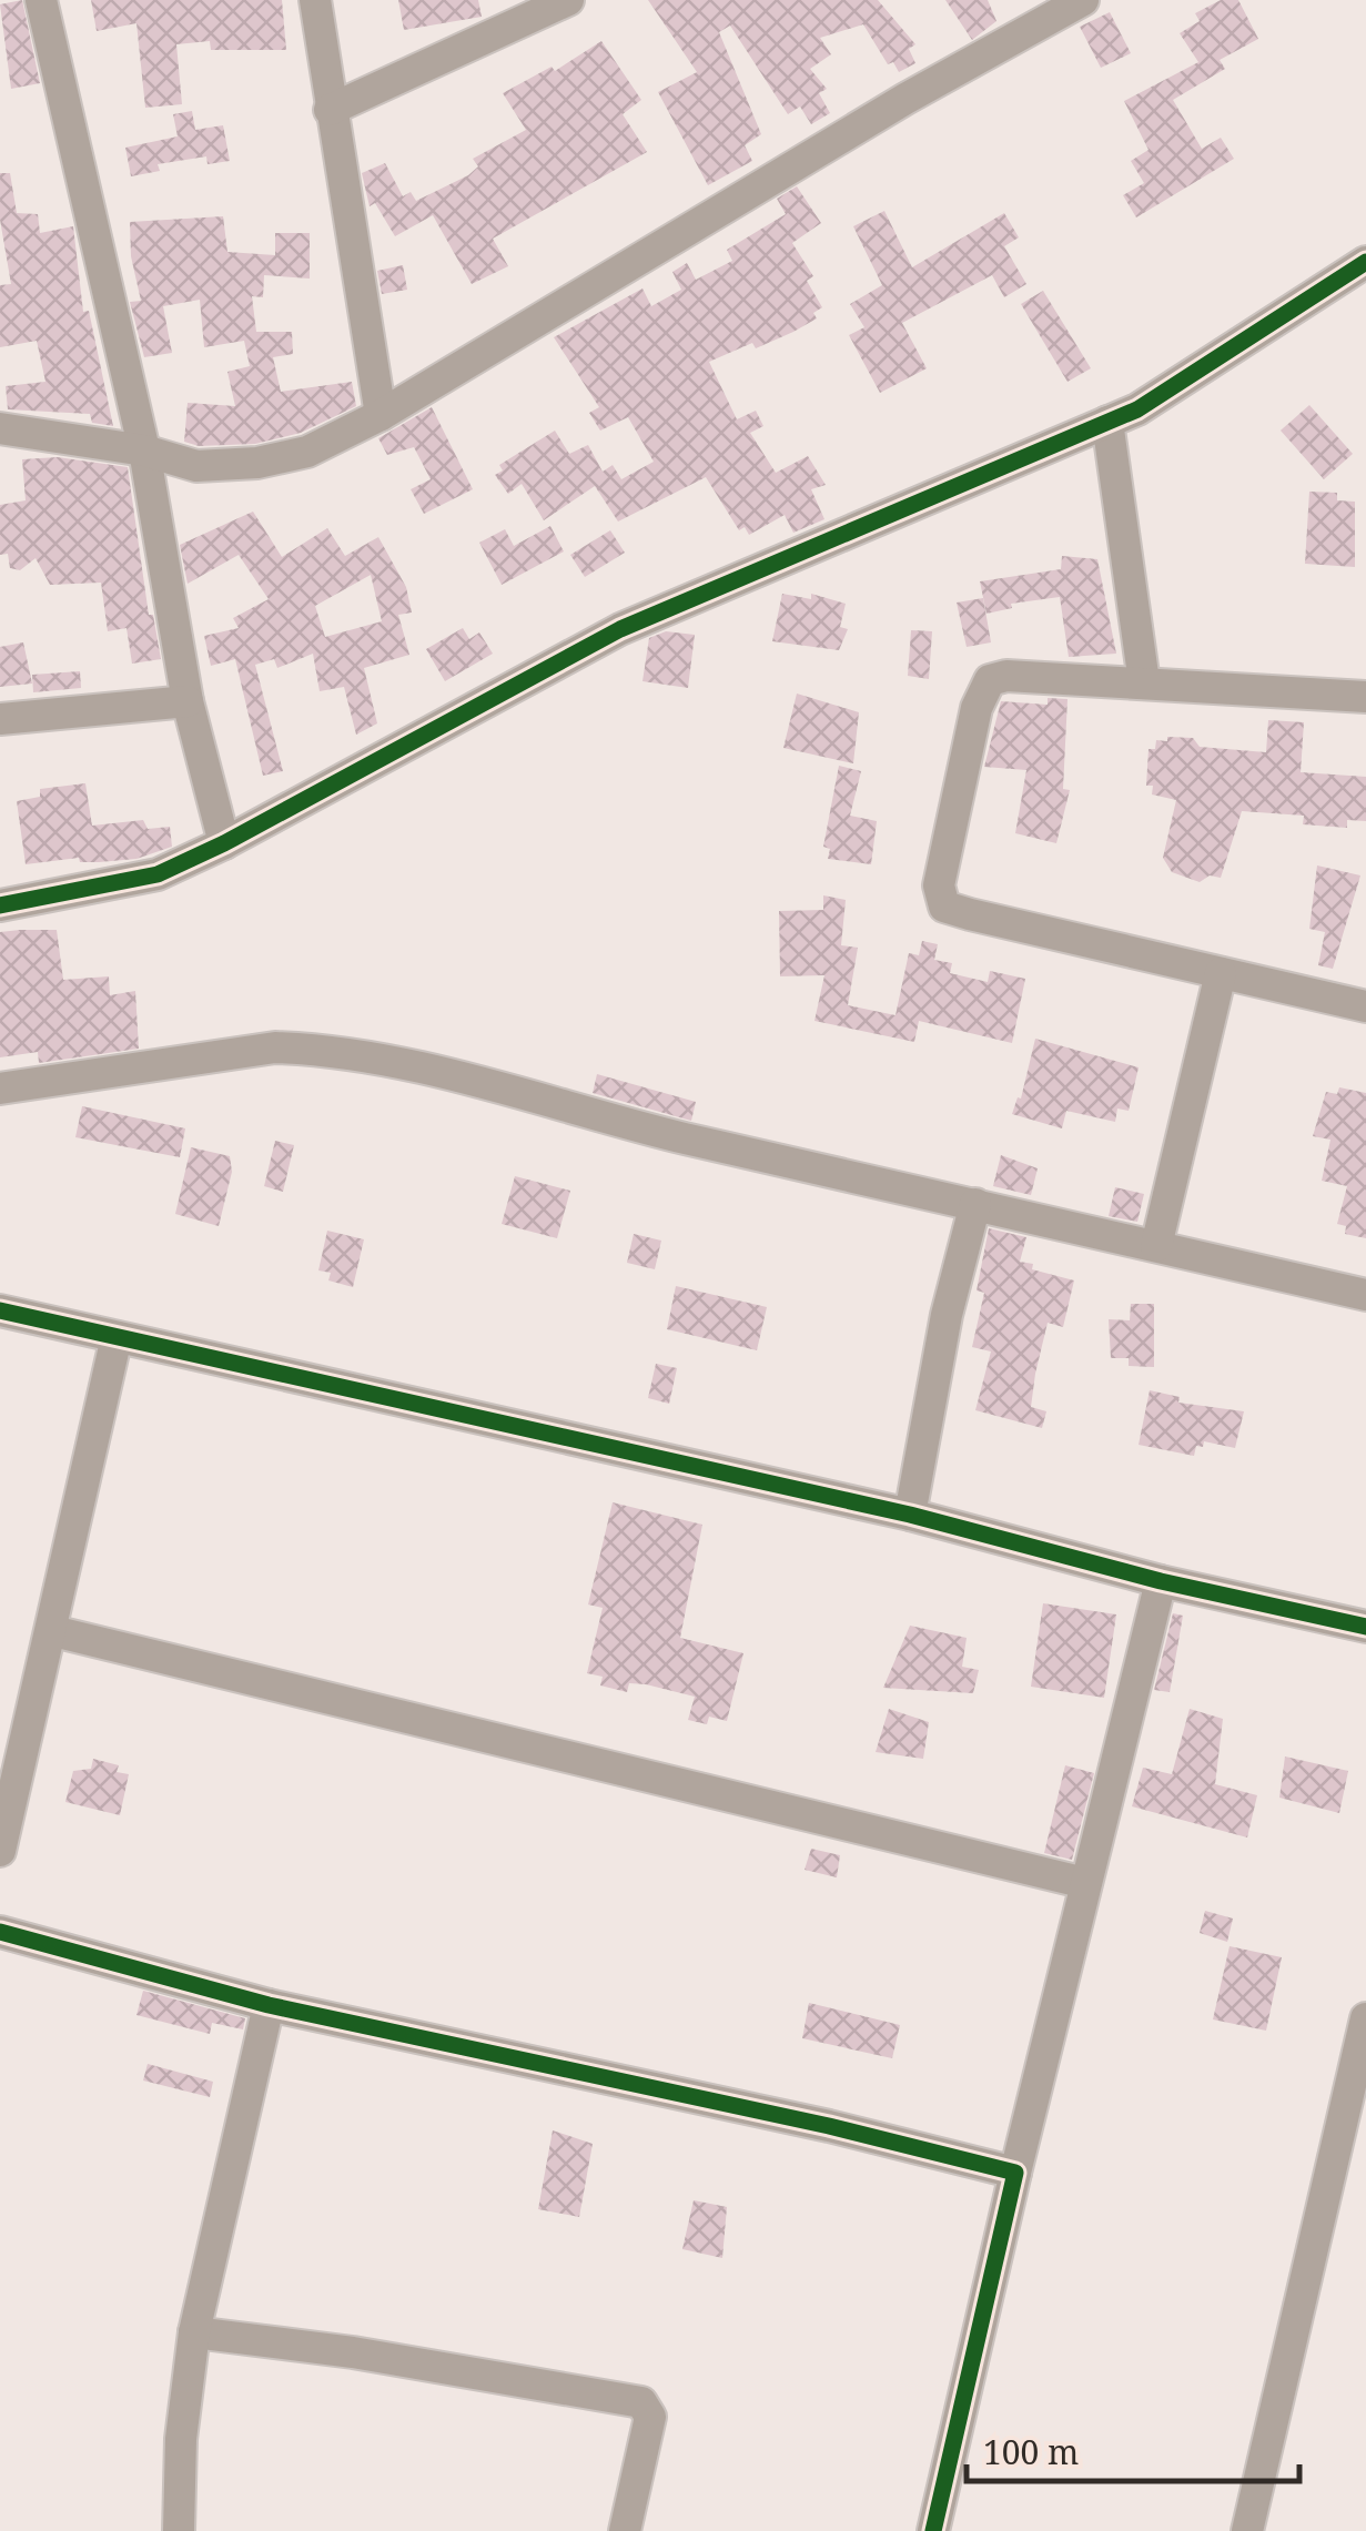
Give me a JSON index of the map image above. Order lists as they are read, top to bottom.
{
  "scale_bar": "100 m"
}
